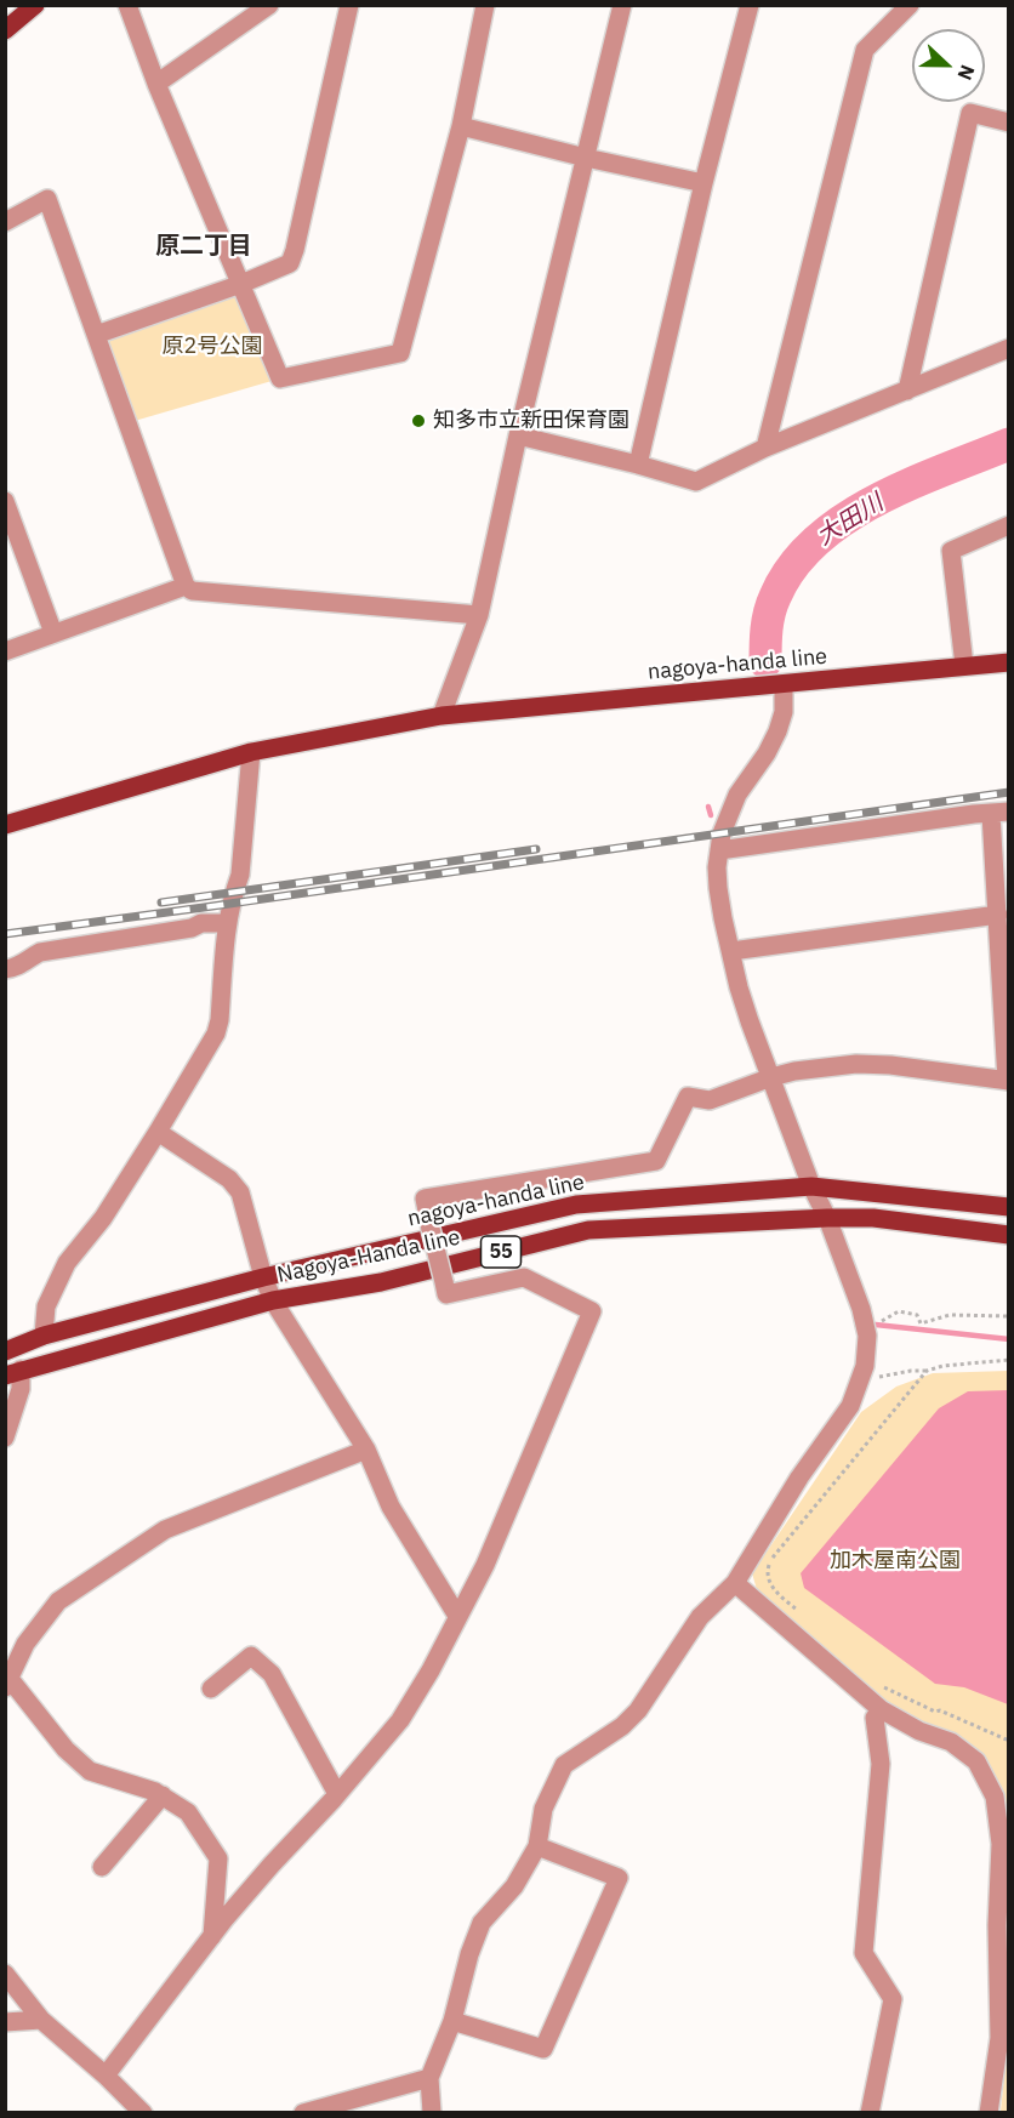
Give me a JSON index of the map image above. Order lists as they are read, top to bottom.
{
  "streets": {
    "main road": ["nagoya-handa line", "55", "Nagoya-Handa line"]
  },
  "districts": ["原二丁目"],
  "water": ["大田川"],
  "parks": ["原2号公園", "加木屋南公園"],
  "places": ["知多市立新田保育園"],
  "north": "right"
}
